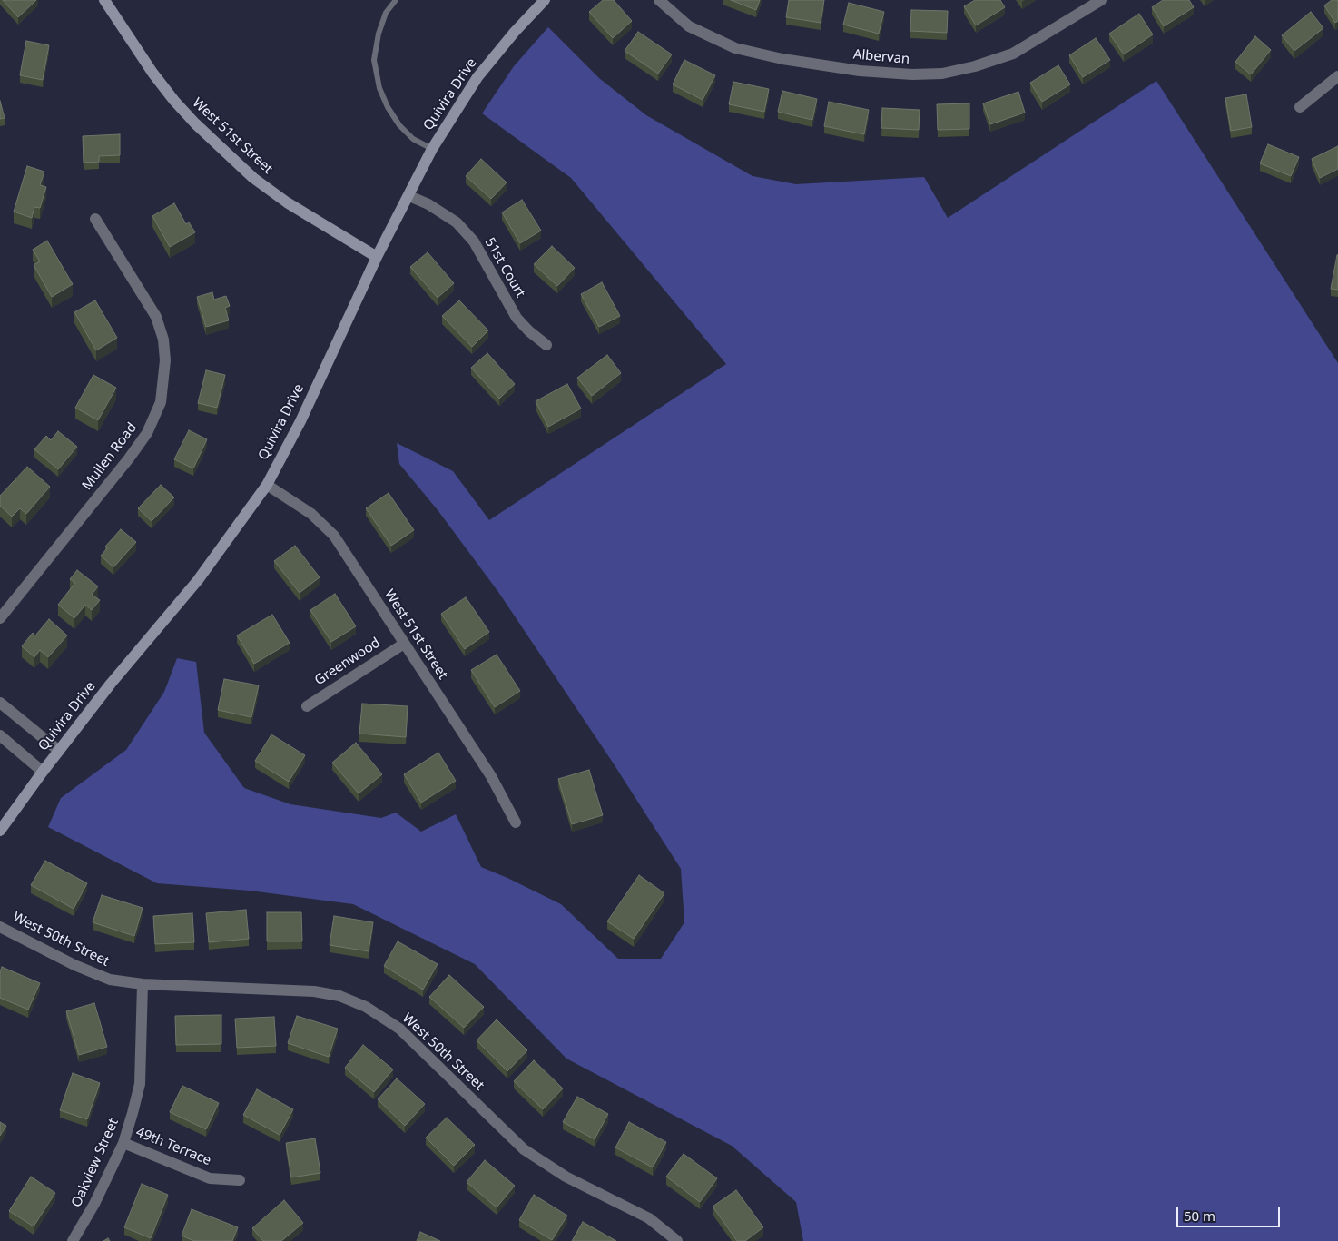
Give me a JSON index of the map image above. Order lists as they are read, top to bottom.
{
  "streets": {
    "main road": ["Quivira Drive", "West 51st Street"],
    "street": [
      "Albervan",
      "51st Court",
      "Mullen Road",
      "Greenwood",
      "West 50th Street",
      "49th Terrace",
      "Oakview Street"
    ]
  },
  "crossings": [
    ["Quivira Drive", "West 51st Street"],
    ["Quivira Drive", "51st Court"],
    ["West 51st Street", "Greenwood"],
    ["West 50th Street", "Oakview Street"],
    ["49th Terrace", "Oakview Street"]
  ],
  "scale_bar": "50 m"
}
